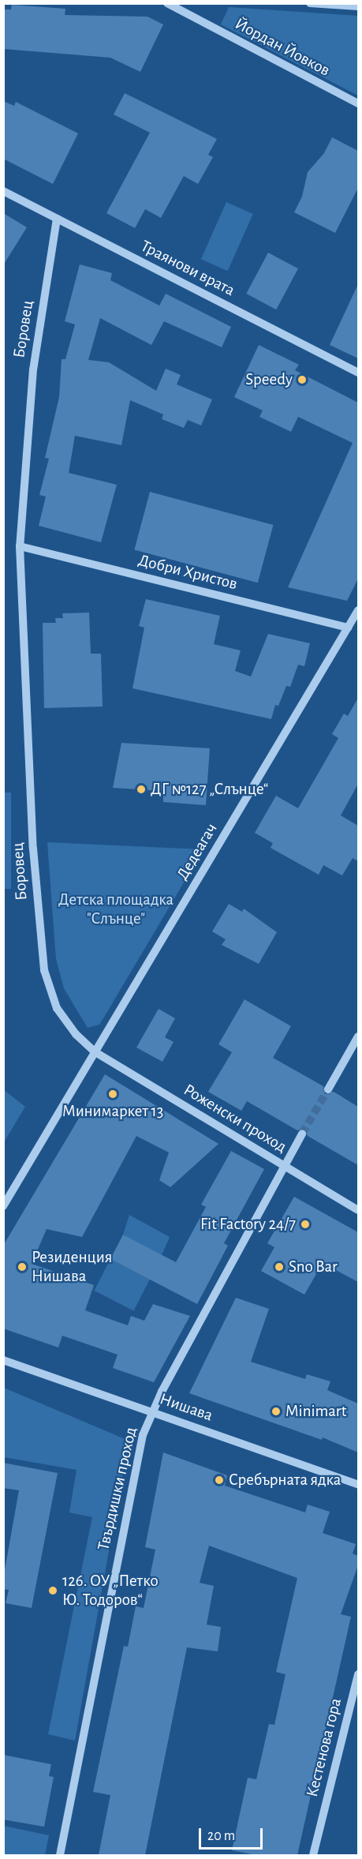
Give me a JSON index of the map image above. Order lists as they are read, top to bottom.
{
  "streets": {
    "street": [
      "Йордан Йовков",
      "Траянови врата",
      "Боровец",
      "Добри Христов",
      "Дедеагач",
      "Роженски проход",
      "Нишава",
      "Твърдишки проход",
      "Кестенова гора"
    ]
  },
  "crossings": [
    ["Траянови врата", "Боровец"],
    ["Боровец", "Добри Христов"],
    ["Боровец", "Дедеагач"],
    ["Боровец", "Роженски проход"],
    ["Добри Христов", "Дедеагач"],
    ["Дедеагач", "Роженски проход"],
    ["Роженски проход", "Твърдишки проход"],
    ["Нишава", "Твърдишки проход"]
  ],
  "parks": ["Детска площадка \"Слънце\""],
  "places": [
    "Speedy",
    "ДГ №127 „Слънце“",
    "Минимаркет 13",
    "Fit Factory 24/7",
    "Резиденция Нишава",
    "Sno Bar",
    "Minimart",
    "Сребърната ядка",
    "126. ОУ „Петко Ю. Тодоров“"
  ],
  "scale_bar": "20 m"
}
